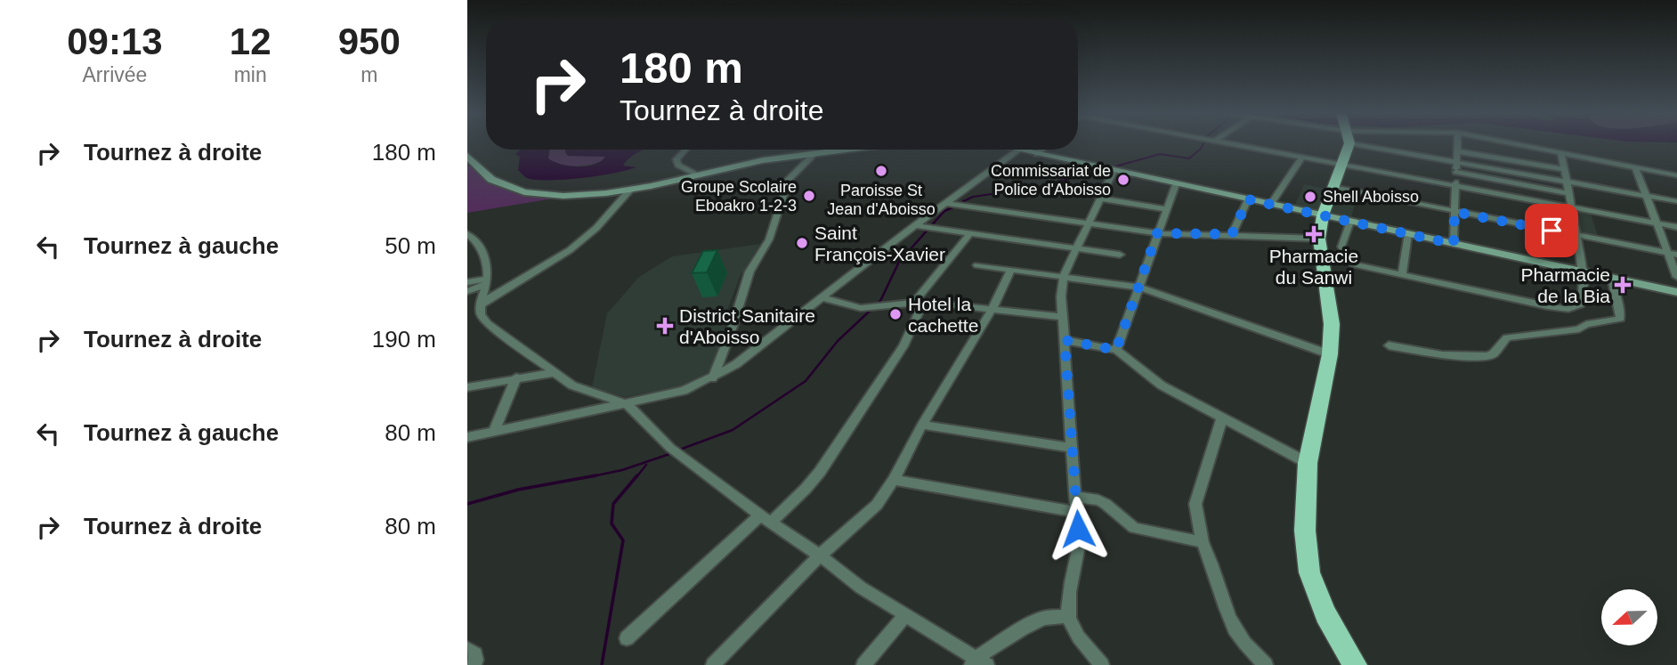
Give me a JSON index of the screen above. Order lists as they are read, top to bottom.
{
  "places": {
    "other": [
      "Paroisse St Jean d'Aboisso",
      "Commissariat de Police d'Aboisso",
      "Groupe Scolaire Eboakro 1-2-3",
      "Shell Aboisso",
      "Saint François-Xavier",
      "Hotel la cachette"
    ],
    "health": ["Pharmacie du Sanwi", "Pharmacie de la Bia", "District Sanitaire d'Aboisso"]
  },
  "north": "left",
  "page": {
    "eta": [
      "09:13",
      "Arrivée",
      "12",
      "min",
      "950",
      "m"
    ],
    "turn": ["180 m", "Tournez à droite"],
    "list": [
      {
        "name": "Tournez à droite",
        "value": "180 m"
      },
      {
        "name": "Tournez à gauche",
        "value": "50 m"
      },
      {
        "name": "Tournez à droite",
        "value": "190 m"
      },
      {
        "name": "Tournez à gauche",
        "value": "80 m"
      },
      {
        "name": "Tournez à droite",
        "value": "80 m"
      }
    ]
  }
}
